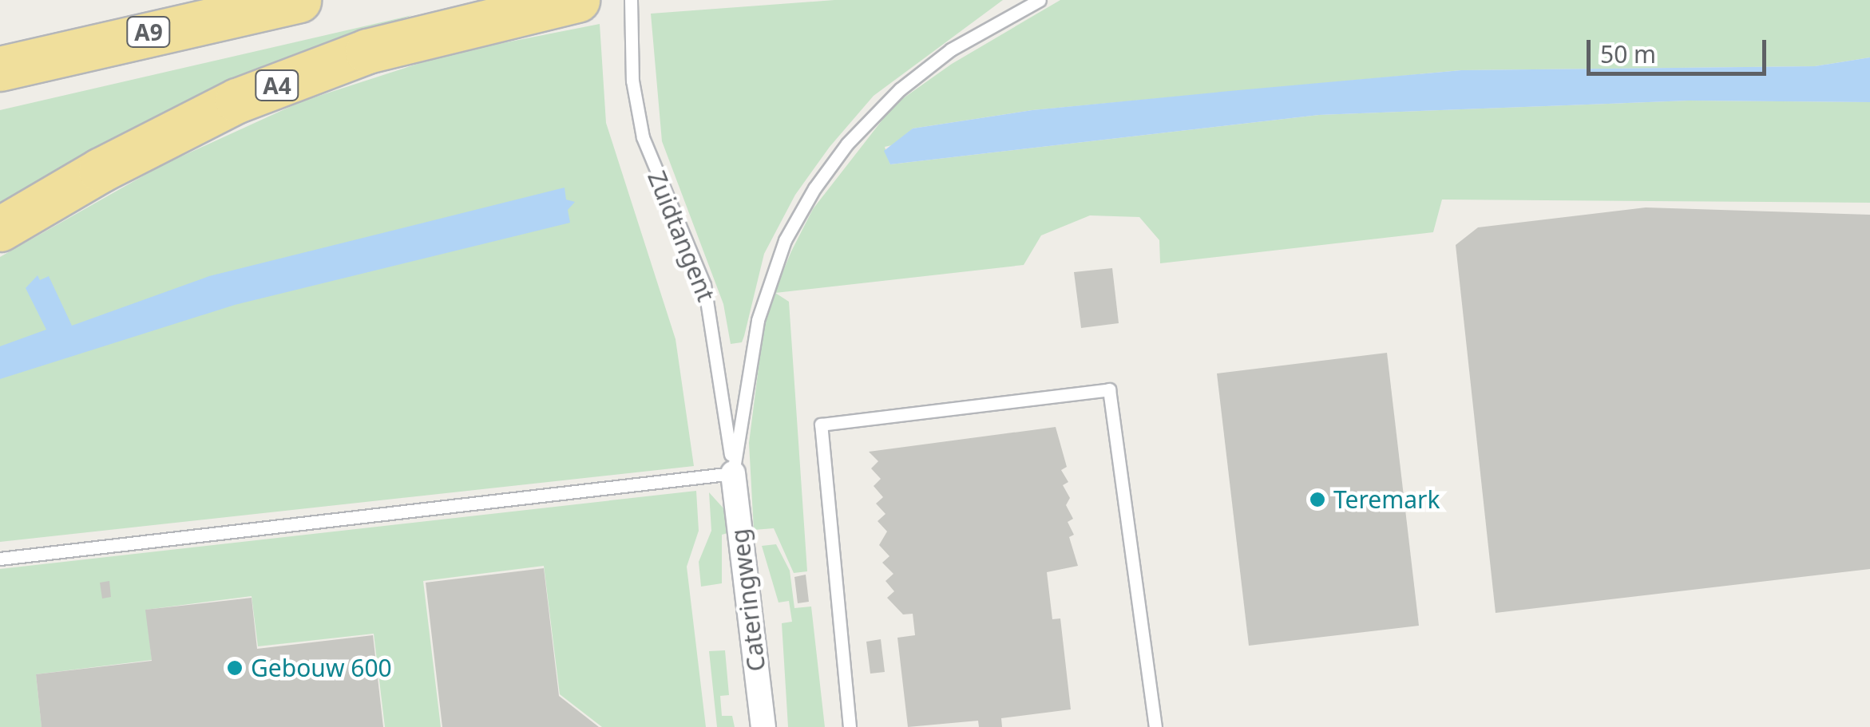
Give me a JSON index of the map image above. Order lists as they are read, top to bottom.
{
  "streets": {
    "highway": ["A9", "A4"],
    "street": ["Cateringweg"],
    "lane": ["Zuidtangent"]
  },
  "crossings": [
    ["Zuidtangent", "Cateringweg"]
  ],
  "places": ["Teremark", "Gebouw 600"],
  "scale_bar": "50 m"
}
